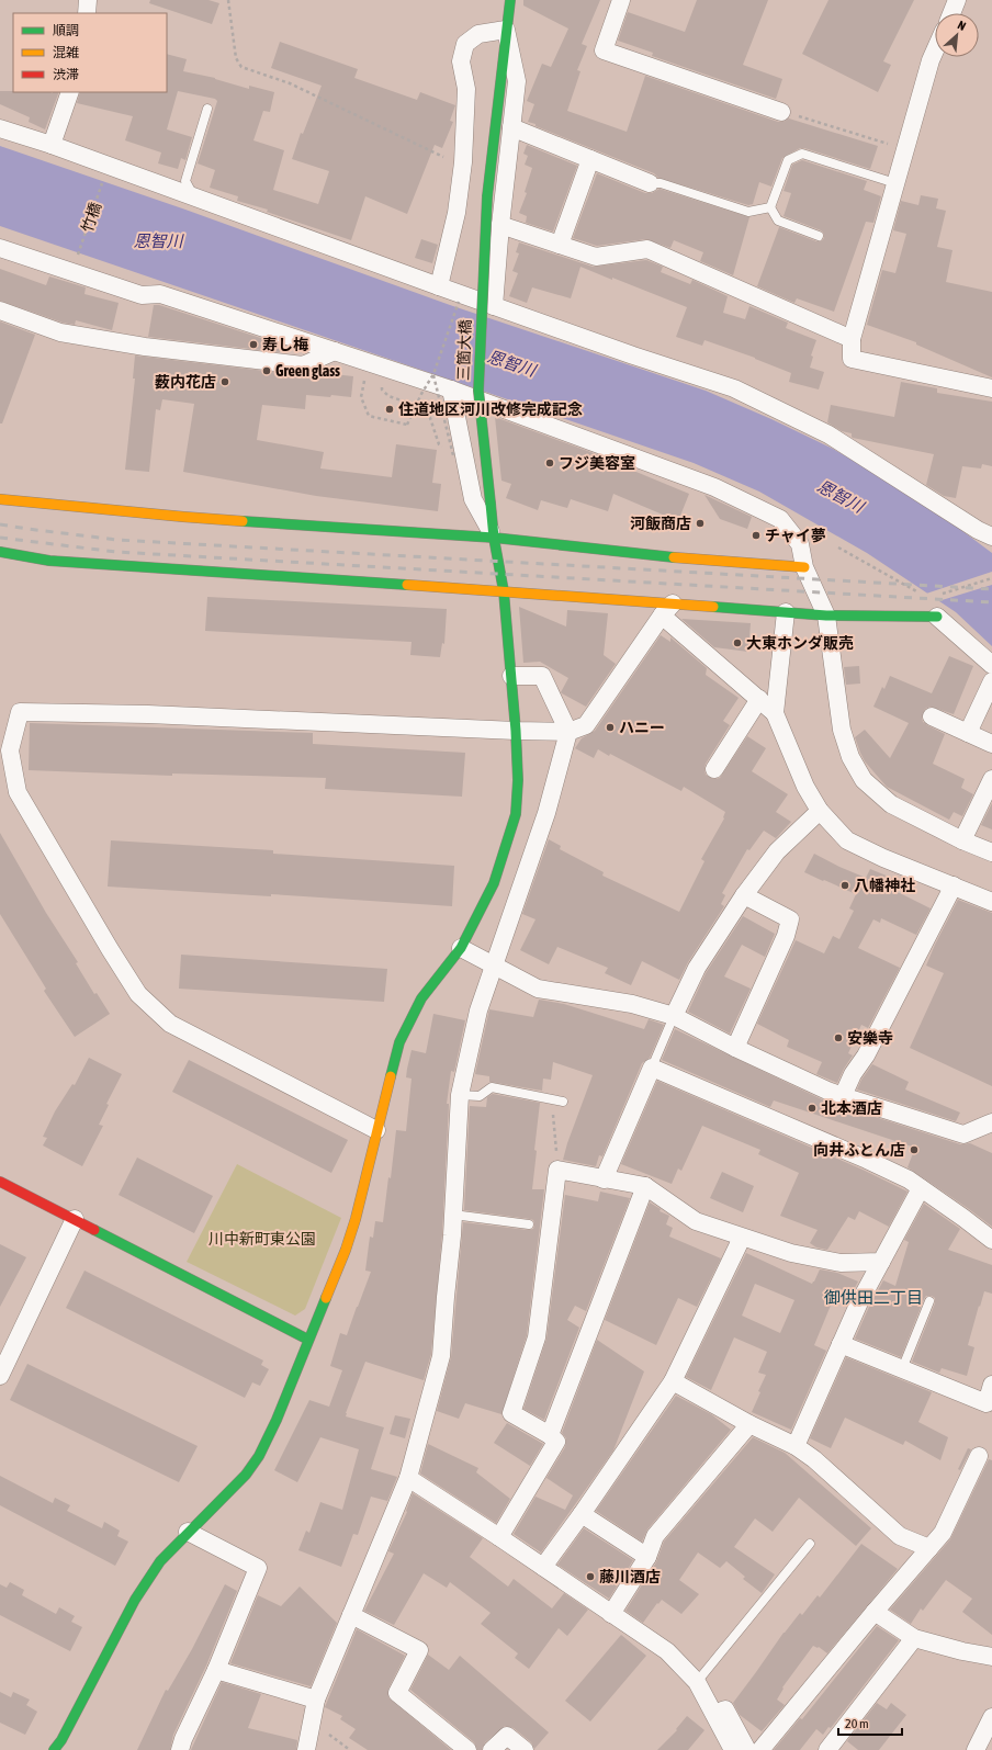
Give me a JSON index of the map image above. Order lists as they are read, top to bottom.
{
  "streets": {
    "street": ["三箇大橋"],
    "path": ["竹橋"]
  },
  "districts": ["御供田二丁目"],
  "water": ["恩智川"],
  "parks": ["川中新町東公園"],
  "places": [
    "寿し梅",
    "Green glass",
    "薮内花店",
    "住道地区河川改修完成記念",
    "フジ美容室",
    "河飯商店",
    "チャイ夢",
    "大東ホンダ販売",
    "ハニー",
    "八幡神社",
    "安樂寺",
    "北本酒店",
    "向井ふとん店",
    "藤川酒店"
  ],
  "legend": ["順調", "混雑", "渋滞"],
  "scale_bar": "20 m",
  "north": "top right"
}
